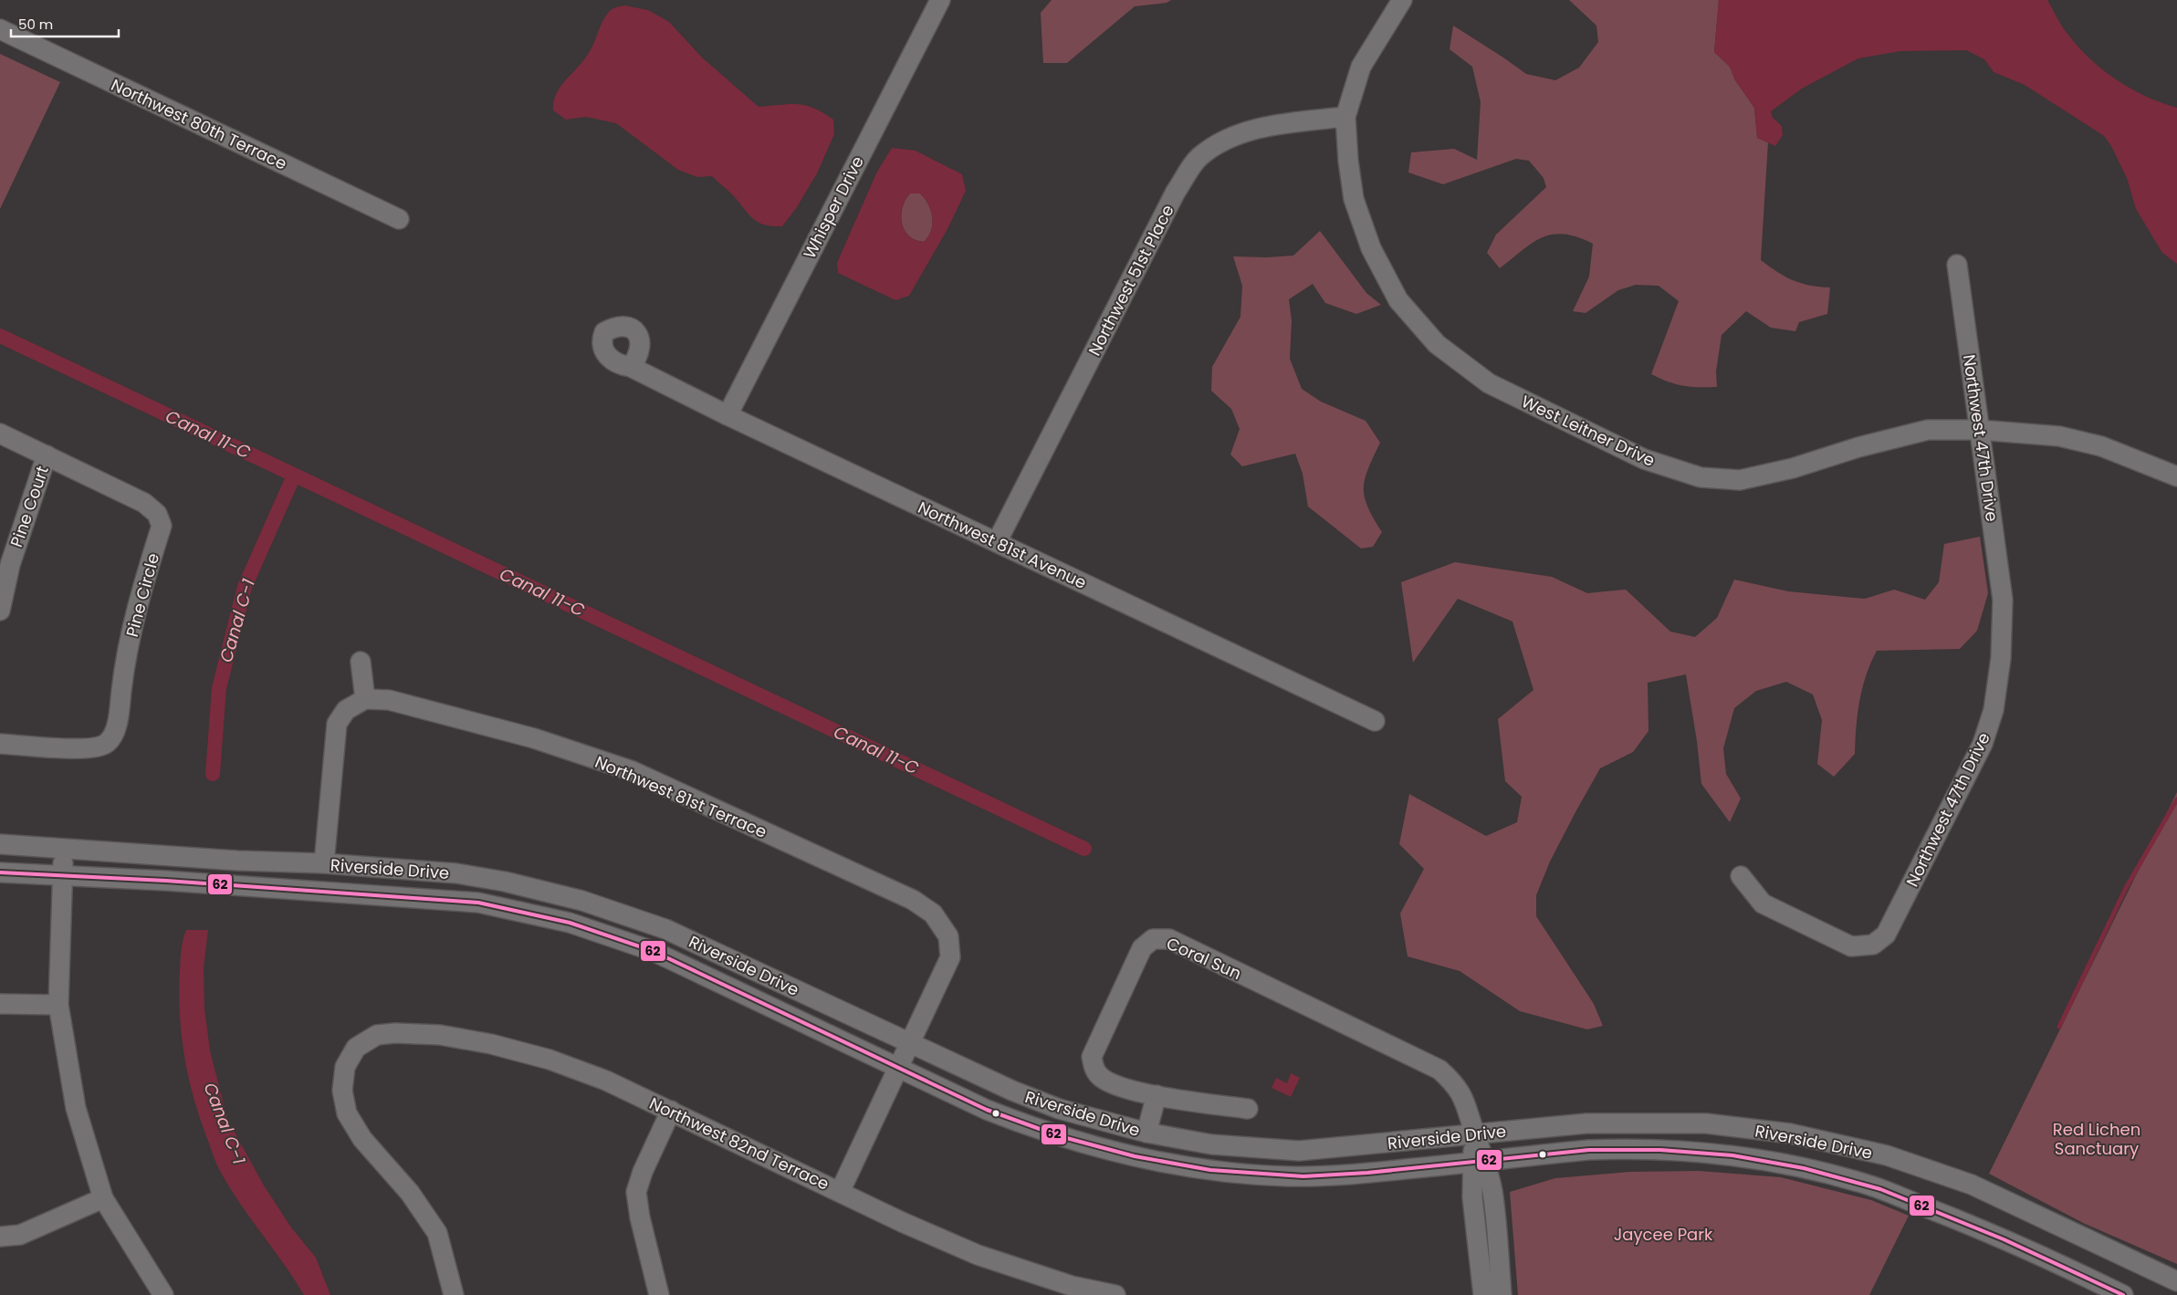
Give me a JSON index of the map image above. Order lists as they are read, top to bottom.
{
  "streets": {
    "street": [
      "Northwest 80th Terrace",
      "Whisper Drive",
      "Northwest 51st Place",
      "West Leitner Drive",
      "Northwest 47th Drive",
      "Pine Court",
      "Northwest 81st Avenue",
      "Pine Circle",
      "Northwest 81st Terrace",
      "Riverside Drive",
      "Coral Sun",
      "Northwest 82nd Terrace"
    ]
  },
  "crossings": [
    ["Whisper Drive", "Northwest 81st Avenue"],
    ["Northwest 51st Place", "West Leitner Drive"],
    ["Northwest 51st Place", "Northwest 81st Avenue"],
    ["West Leitner Drive", "Northwest 47th Drive"],
    ["Pine Court", "Pine Circle"],
    ["Northwest 81st Terrace", "Riverside Drive"],
    ["Riverside Drive", "Coral Sun"]
  ],
  "water": ["Canal 11-C", "Canal C-1"],
  "parks": ["Red Lichen Sanctuary", "Jaycee Park"],
  "lines": ["transit line 62"],
  "scale_bar": "50 m"
}
